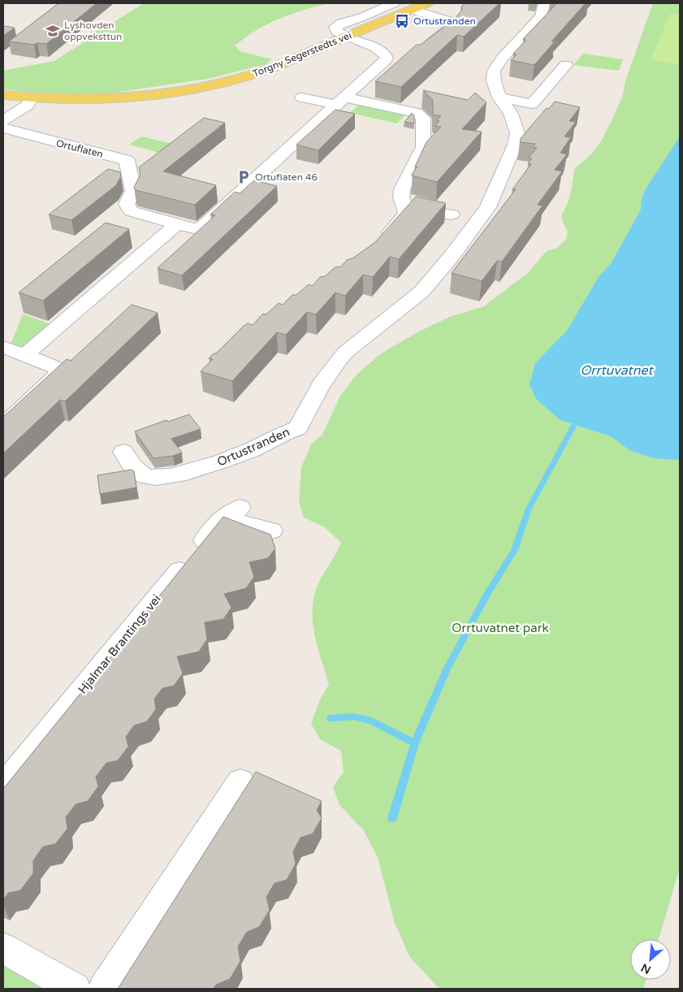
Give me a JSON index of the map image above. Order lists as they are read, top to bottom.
{
  "streets": {
    "main road": ["Torgny Segerstedts vei"],
    "street": ["Ortuflaten", "Ortustranden", "Hjalmar Brantings vei"]
  },
  "water": ["Orrtuvatnet"],
  "parks": ["Orrtuvatnet park"],
  "places": {
    "bus stop": ["Ortustranden"],
    "school or university": ["Lyshovden oppveksttun"],
    "parking": ["Ortuflaten 46"]
  },
  "north": "bottom left"
}
